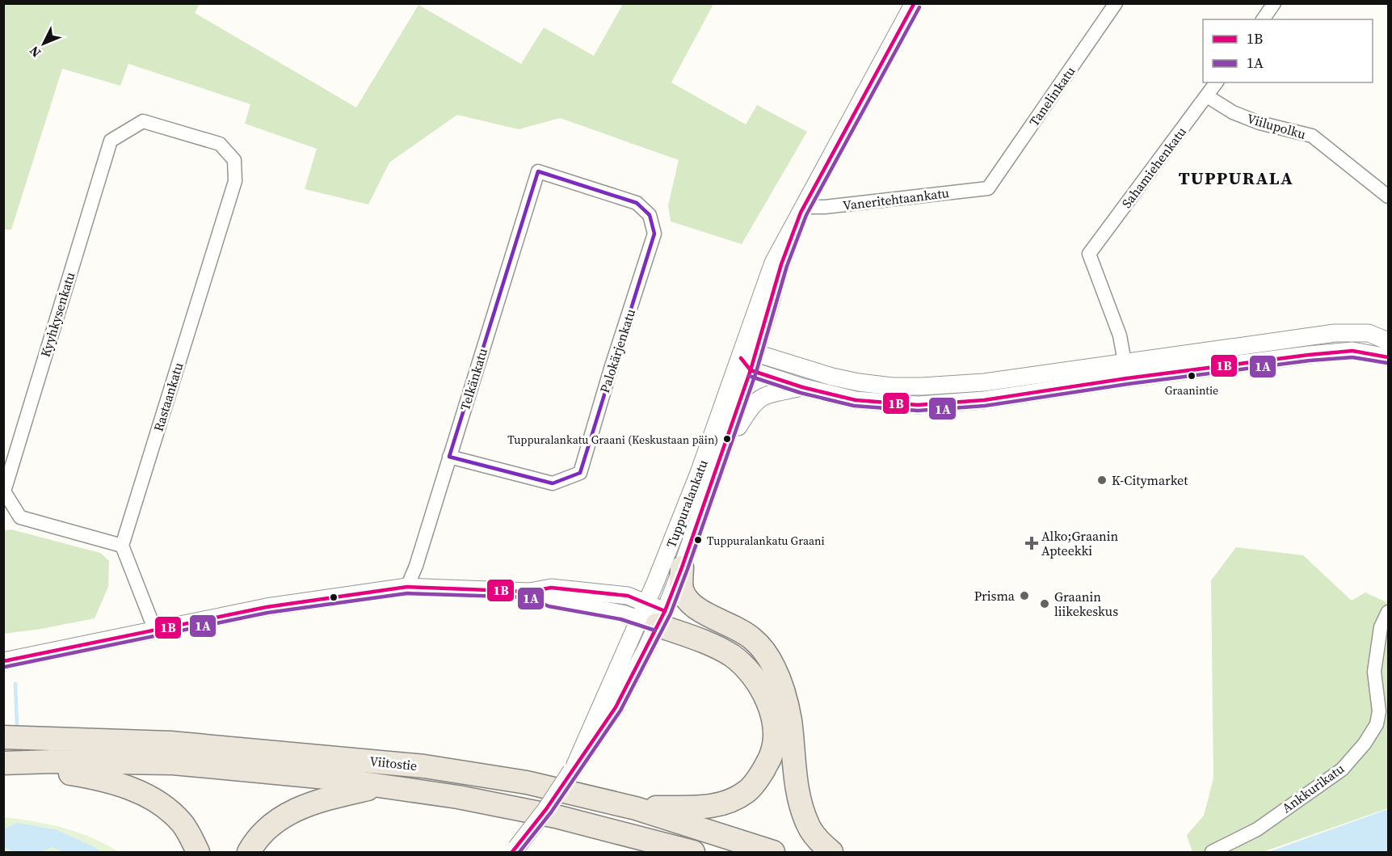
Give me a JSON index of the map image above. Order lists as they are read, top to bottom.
{
  "streets": {
    "highway": ["Viitostie"],
    "street": [
      "Tanelinkatu",
      "Viilupolku",
      "Sahamiehenkatu",
      "Vaneritehtaankatu",
      "Kyyhkysenkatu",
      "Palokärjenkatu",
      "Telkänkatu",
      "Rastaankatu",
      "Tuppuralankatu",
      "Ankkurikatu"
    ]
  },
  "crossings": [
    ["Tanelinkatu", "Vaneritehtaankatu"],
    ["Viilupolku", "Sahamiehenkatu"],
    ["Vaneritehtaankatu", "Tuppuralankatu"],
    ["Kyyhkysenkatu", "Rastaankatu"],
    ["Palokärjenkatu", "Telkänkatu"]
  ],
  "districts": ["TUPPURALA"],
  "places": {
    "other": [
      "Graanintie",
      "Tuppuralankatu Graani (Keskustaan päin)",
      "K-Citymarket",
      "Tuppuralankatu Graani",
      "Prisma",
      "Graanin liikekeskus"
    ],
    "health": ["Alko;Graanin Apteekki"]
  },
  "lines": ["transit line 1B", "transit line 1A"],
  "legend": ["1B", "1A"],
  "north": "bottom left"
}
